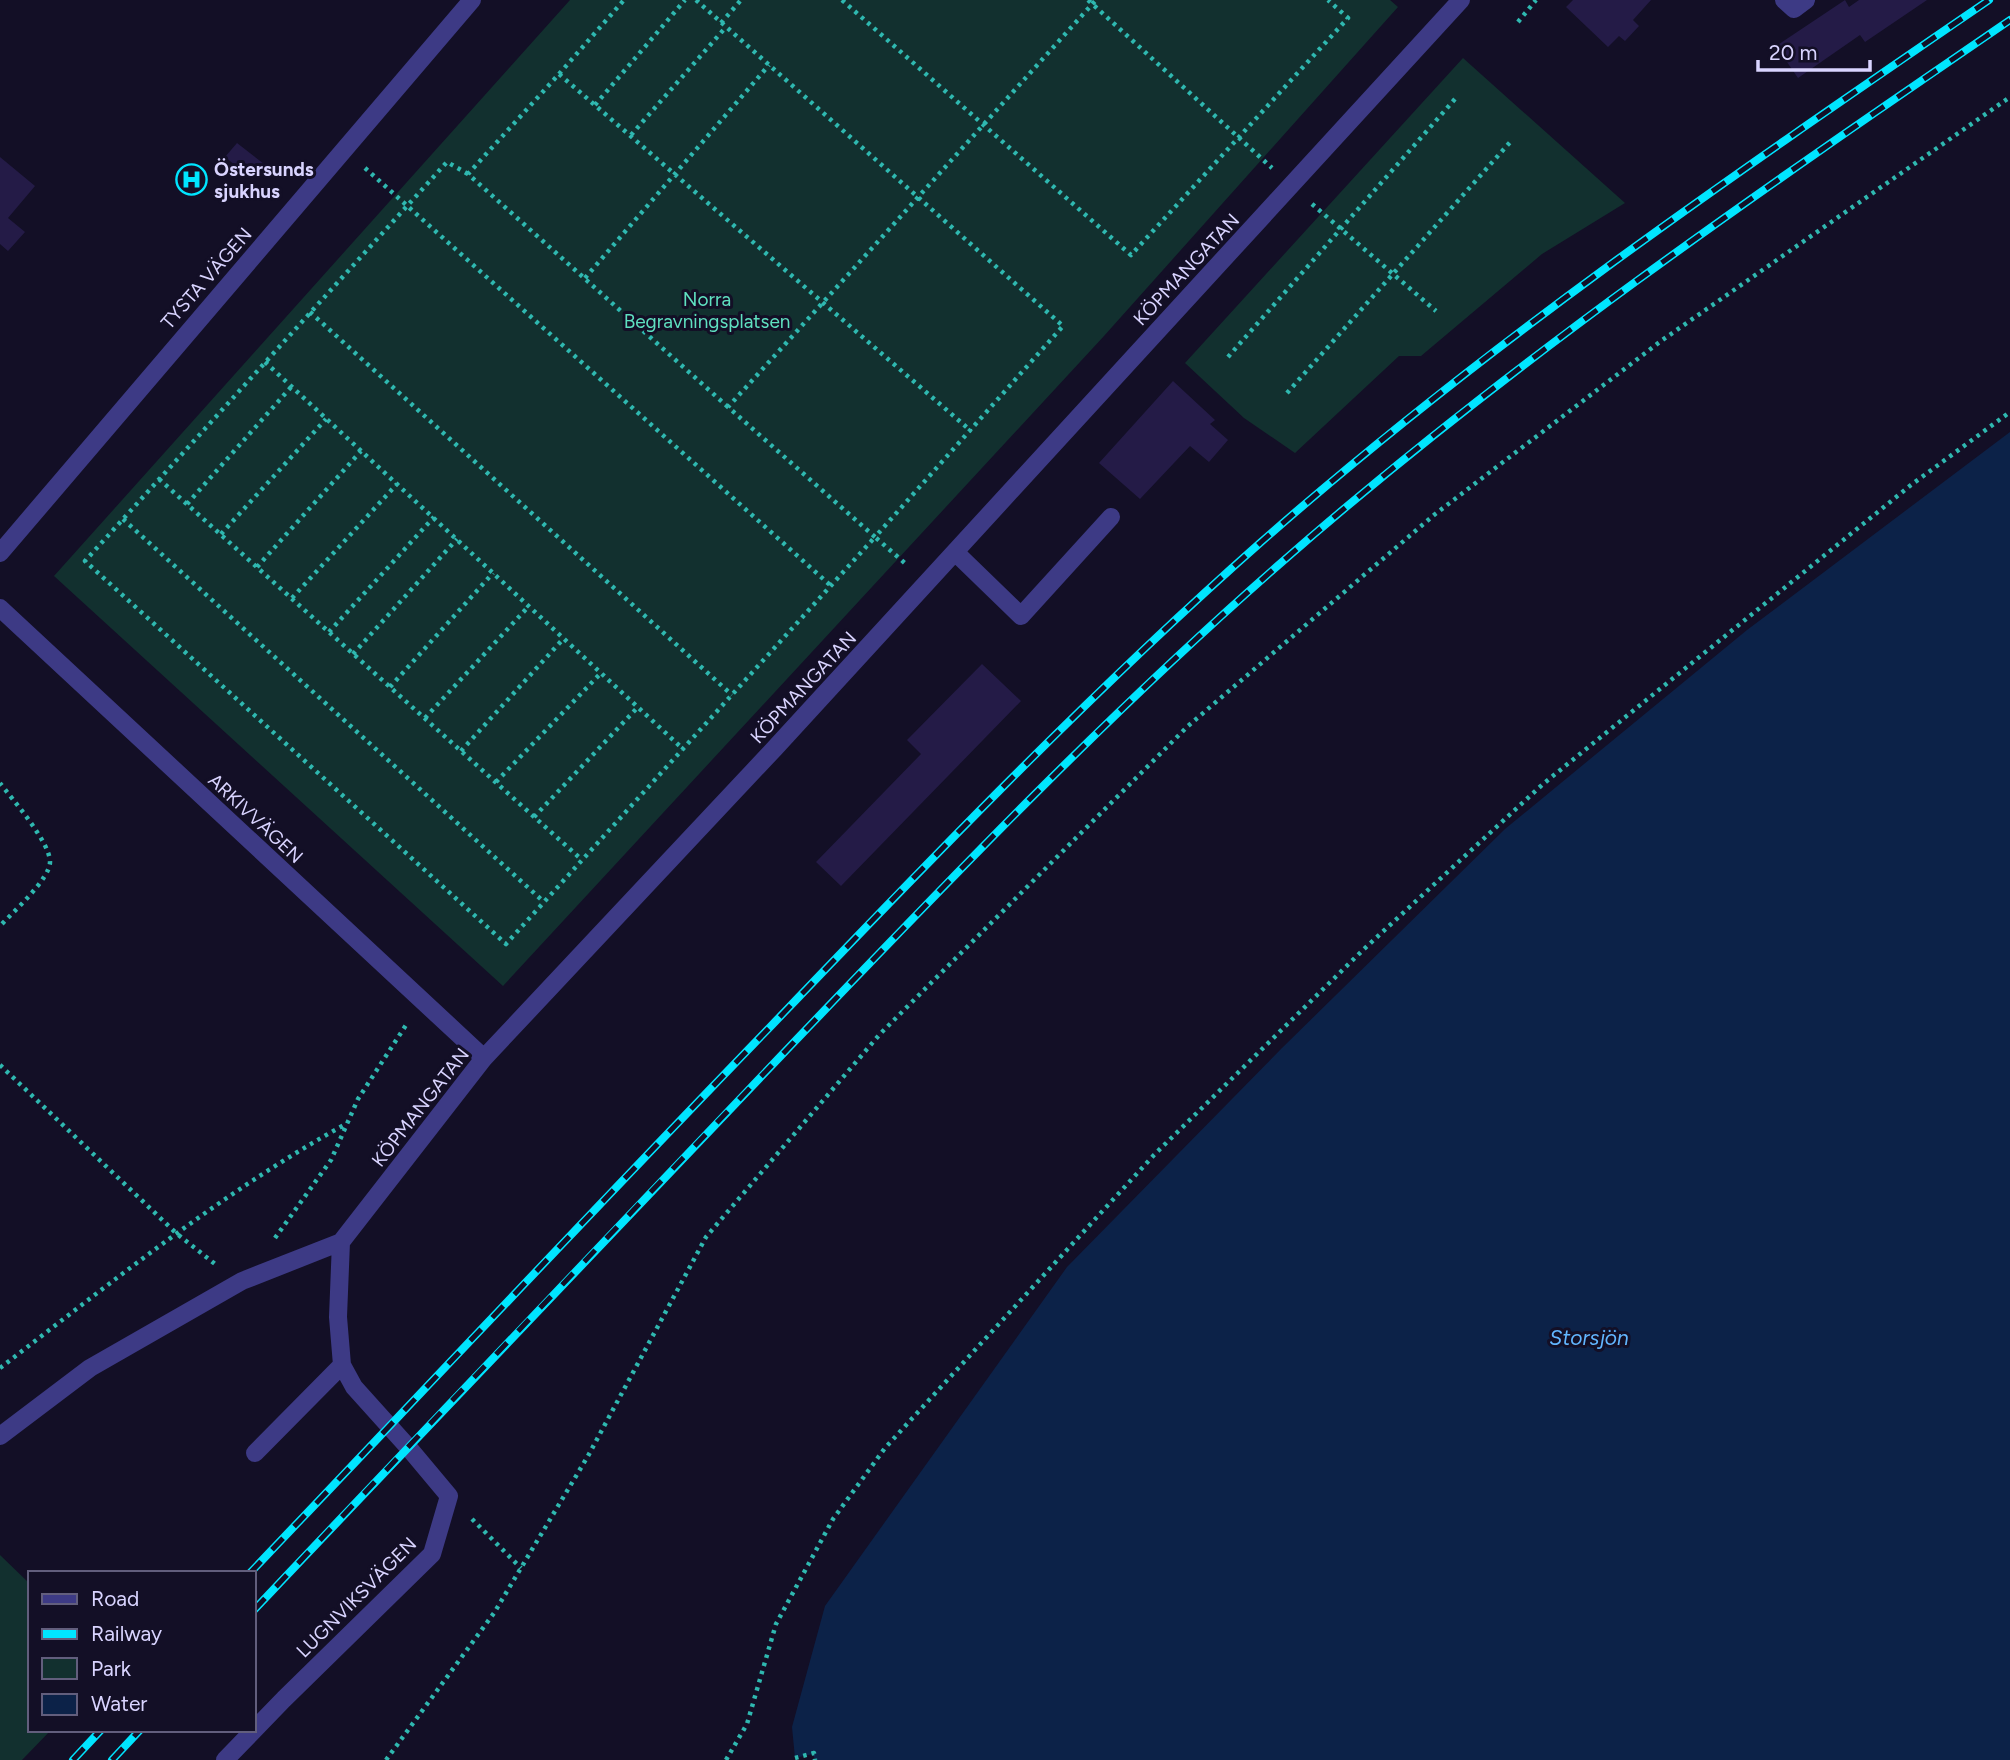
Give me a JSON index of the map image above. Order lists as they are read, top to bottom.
{
  "streets": {
    "street": [
      "KÖPMANGATAN",
      "TYSTA VÄGEN",
      "ARKIVVÄGEN",
      "LUGNVIKSVÄGEN"
    ]
  },
  "crossings": [
    ["KÖPMANGATAN", "ARKIVVÄGEN"]
  ],
  "water": ["Storsjön"],
  "parks": ["Norra Begravningsplatsen"],
  "places": {
    "hospital": ["Östersunds sjukhus"]
  },
  "legend": [
    "Road",
    "Railway",
    "Park",
    "Water"
  ],
  "scale_bar": "20 m"
}
